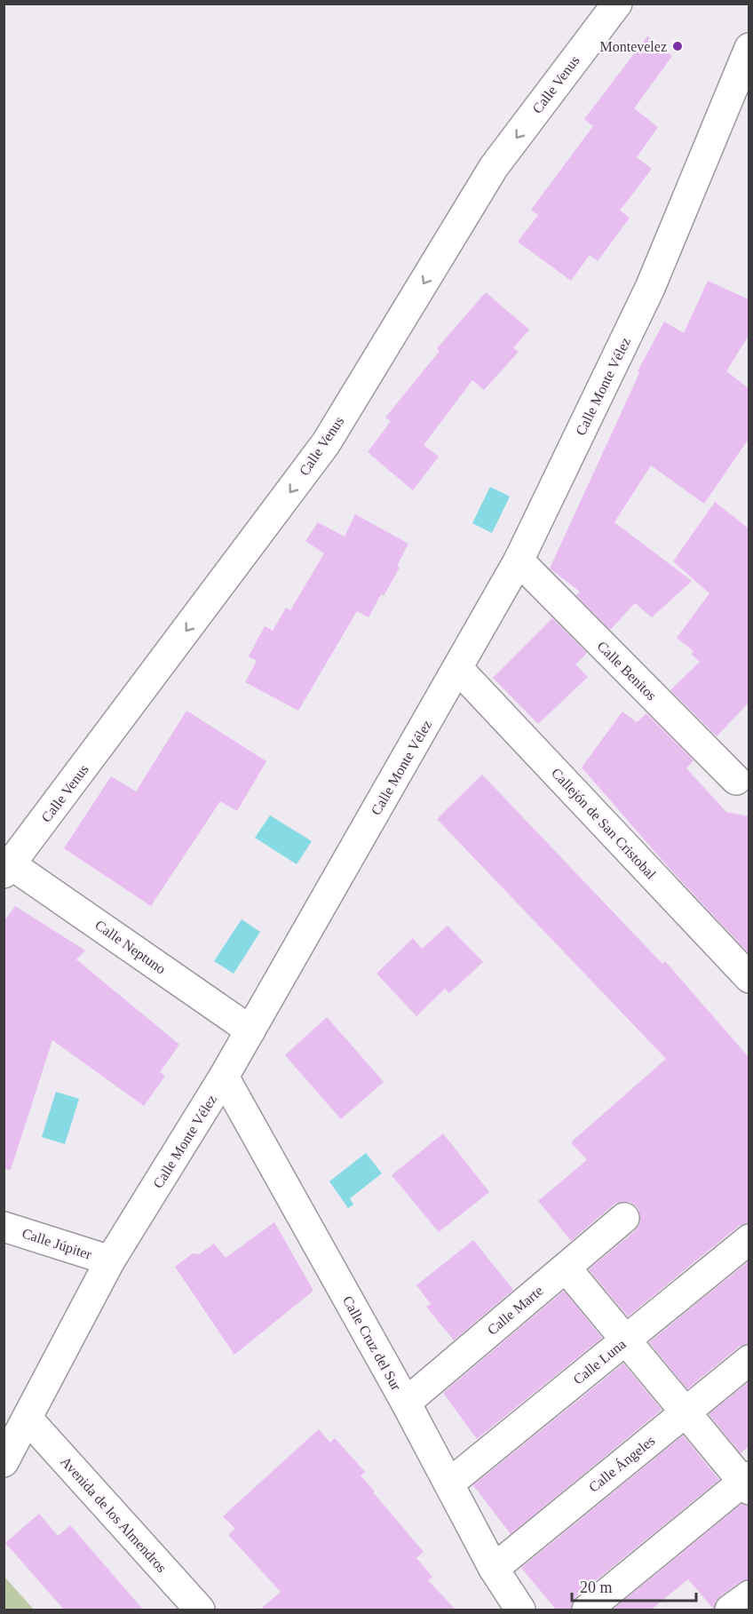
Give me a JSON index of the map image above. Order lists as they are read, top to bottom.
{
  "streets": {
    "street": [
      "Calle Venus",
      "Calle Monte Vélez",
      "Calle Benitos",
      "Callejón de San Cristobal",
      "Calle Neptuno",
      "Calle Júpiter",
      "Calle Marte",
      "Calle Cruz del Sur",
      "Calle Luna",
      "Calle Ángeles",
      "Avenida de los Almendros"
    ]
  },
  "crossings": [
    ["Calle Venus", "Calle Neptuno"],
    ["Calle Monte Vélez", "Calle Benitos"],
    ["Calle Monte Vélez", "Callejón de San Cristobal"],
    ["Calle Monte Vélez", "Calle Neptuno"],
    ["Calle Monte Vélez", "Calle Júpiter"],
    ["Calle Monte Vélez", "Calle Cruz del Sur"],
    ["Calle Monte Vélez", "Avenida de los Almendros"],
    ["Calle Marte", "Calle Cruz del Sur"],
    ["Calle Cruz del Sur", "Calle Luna"],
    ["Calle Cruz del Sur", "Calle Ángeles"]
  ],
  "one_way": ["Calle Venus"],
  "places": ["Montevelez"],
  "scale_bar": "20 m"
}
